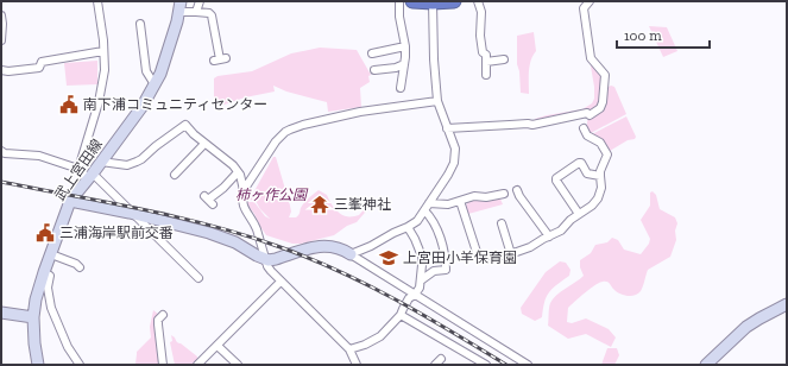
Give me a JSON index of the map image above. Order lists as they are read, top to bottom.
{
  "streets": {
    "street": ["武上宮田線"]
  },
  "parks": ["柿ヶ作公園"],
  "places": {
    "public building": ["南下浦コミュニティセンター", "三浦海岸駅前交番"],
    "temple": ["三峯神社"],
    "school or university": ["上宮田小羊保育園"]
  },
  "scale_bar": "100 m"
}
